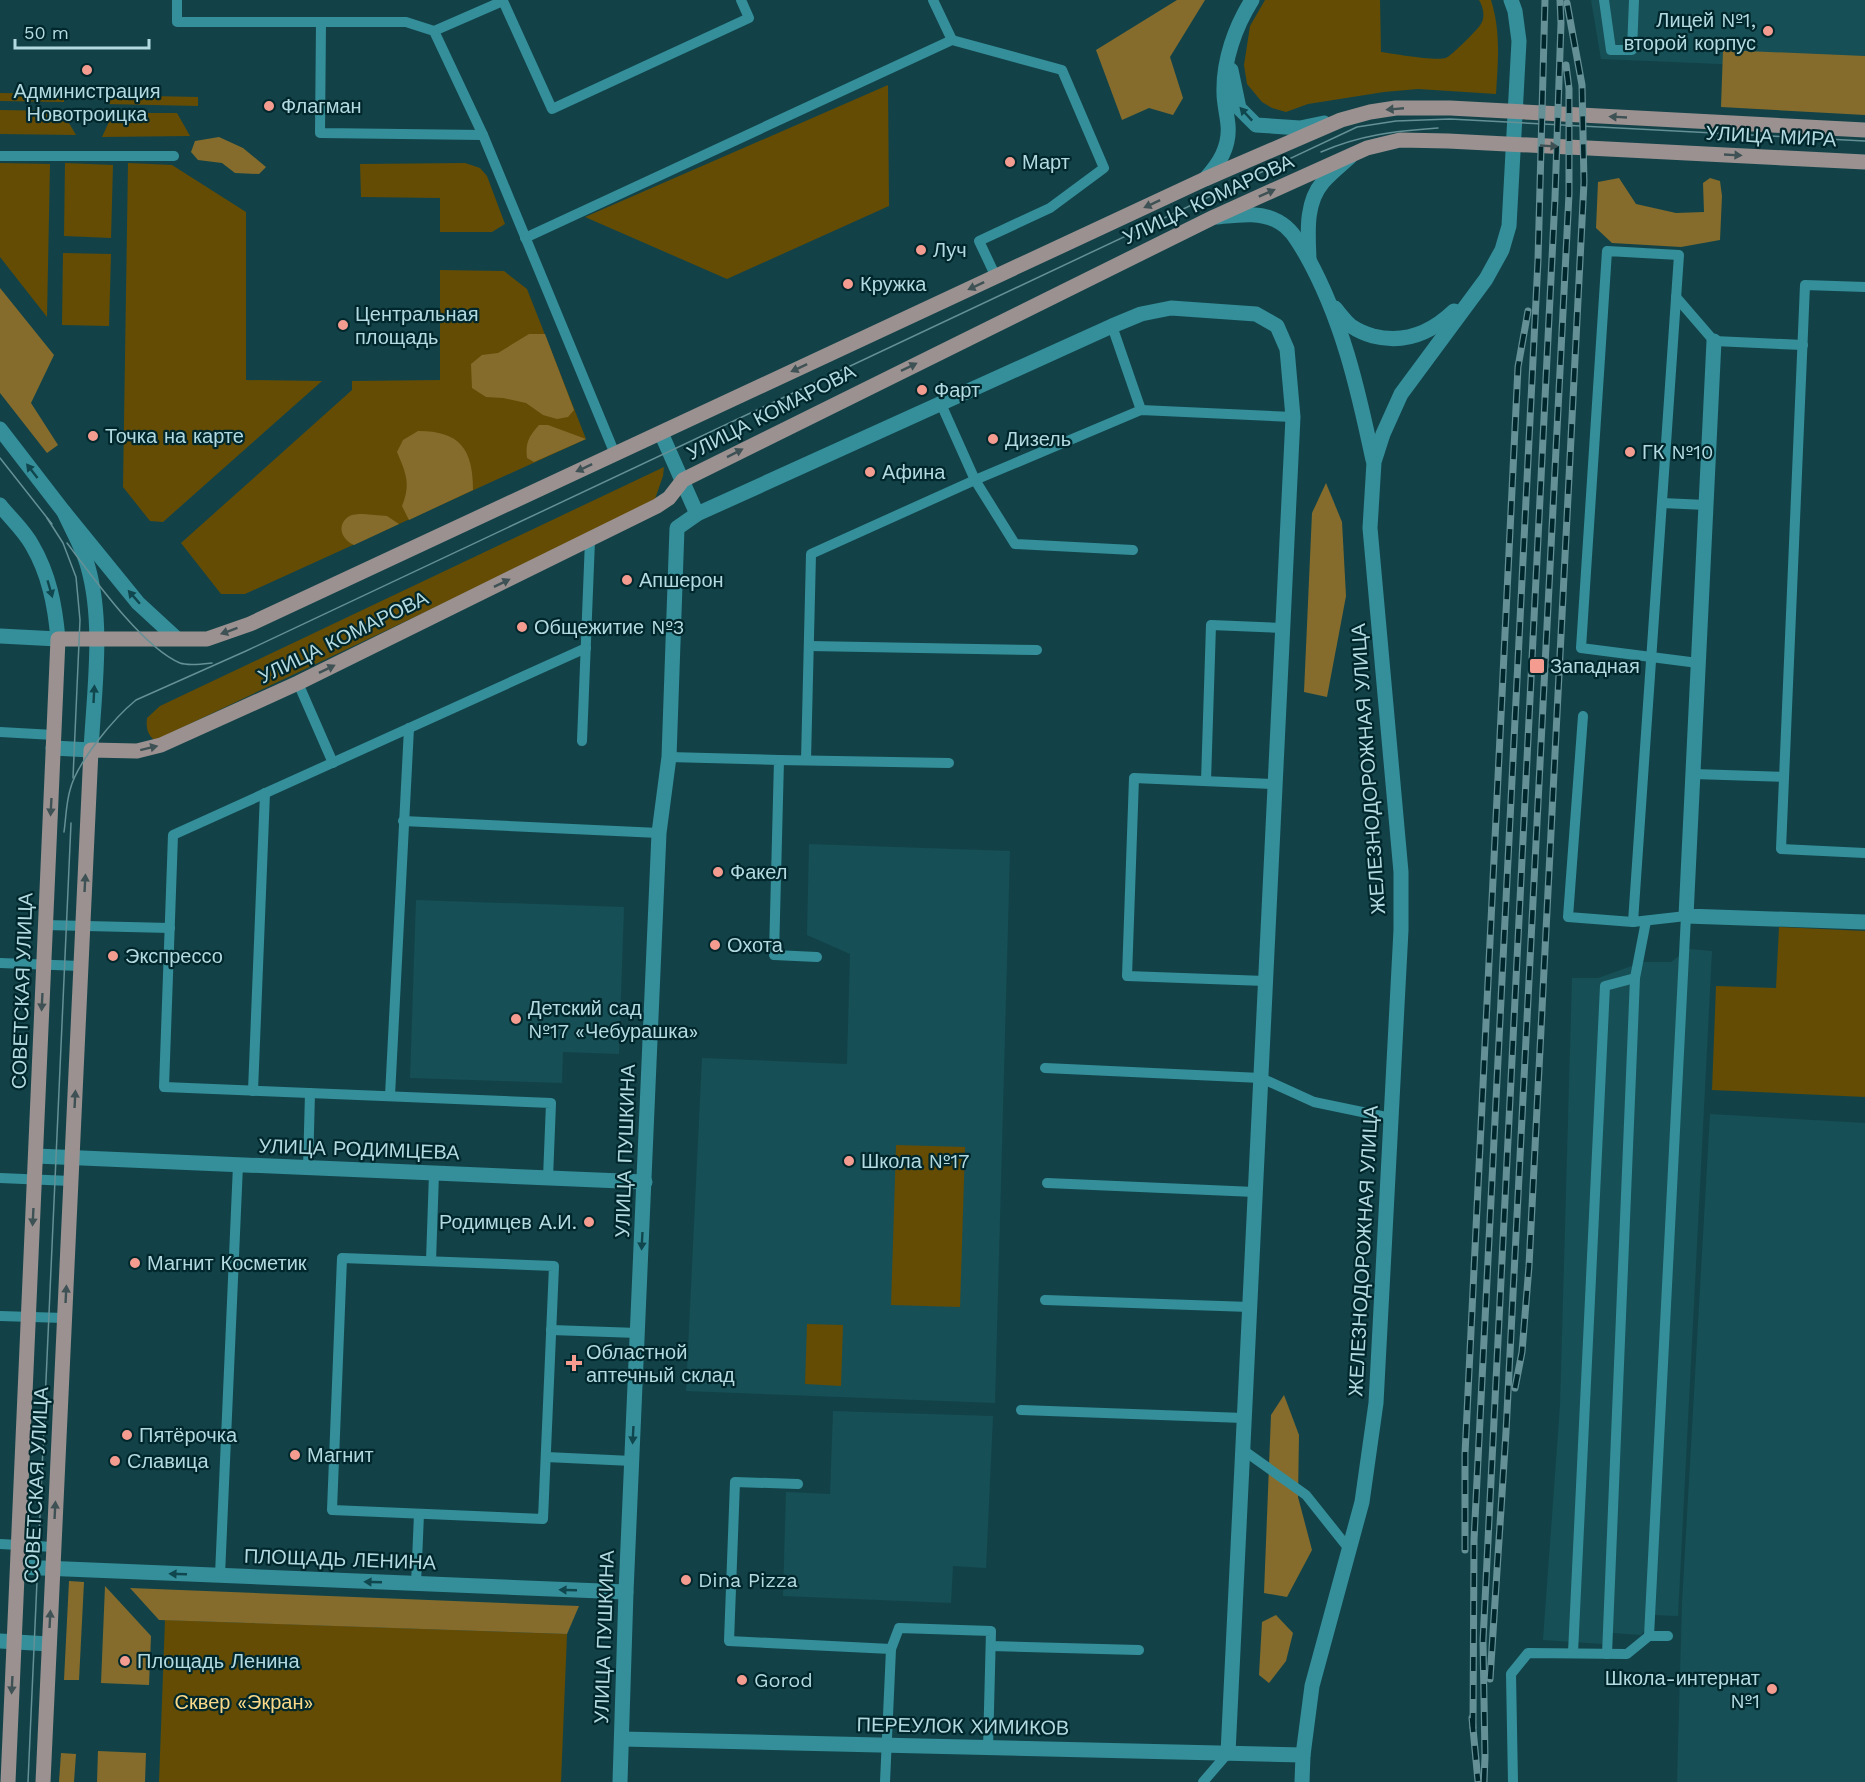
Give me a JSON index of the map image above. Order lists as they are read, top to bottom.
{
  "streets": {
    "main road": ["УЛИЦА МИРА", "УЛИЦА КОМАРОВА", "СОВЕТСКАЯ УЛИЦА"],
    "street": [
      "ЖЕЛЕЗНОДОРОЖНАЯ УЛИЦА",
      "УЛИЦА РОДИМЦЕВА",
      "УЛИЦА ПУШКИНА",
      "ПЛОЩАДЬ ЛЕНИНА",
      "ПЕРЕУЛОК ХИМИКОВ"
    ]
  },
  "crossings": [
    ["УЛИЦА МИРА", "УЛИЦА КОМАРОВА"],
    ["УЛИЦА КОМАРОВА", "СОВЕТСКАЯ УЛИЦА"],
    ["ЖЕЛЕЗНОДОРОЖНАЯ УЛИЦА", "ПЕРЕУЛОК ХИМИКОВ"],
    ["СОВЕТСКАЯ УЛИЦА", "УЛИЦА РОДИМЦЕВА"],
    ["СОВЕТСКАЯ УЛИЦА", "ПЛОЩАДЬ ЛЕНИНА"],
    ["УЛИЦА РОДИМЦЕВА", "УЛИЦА ПУШКИНА"],
    ["УЛИЦА ПУШКИНА", "ПЛОЩАДЬ ЛЕНИНА"],
    ["УЛИЦА ПУШКИНА", "ПЕРЕУЛОК ХИМИКОВ"]
  ],
  "one_way": ["ПЛОЩАДЬ ЛЕНИНА"],
  "parks": ["Сквер «Экран»"],
  "places": {
    "other": [
      "Лицей №1, второй корпус",
      "Администрация Новотроицка",
      "Флагман",
      "Март",
      "Луч",
      "Кружка",
      "Центральная площадь",
      "Фарт",
      "Точка на карте",
      "Дизель",
      "ГК №10",
      "Афина",
      "Апшерон",
      "Общежитие №3",
      "Факел",
      "Охота",
      "Экспрессо",
      "Детский сад №17 «Чебурашка»",
      "Школа №17",
      "Родимцев А.И.",
      "Магнит Косметик",
      "Пятёрочка",
      "Магнит",
      "Славица",
      "Dina Pizza",
      "Площадь Ленина",
      "Gorod",
      "Школа-интернат №1"
    ],
    "transit": ["Западная"],
    "health": ["Областной аптечный склад"]
  },
  "scale_bar": "50 m"
}
